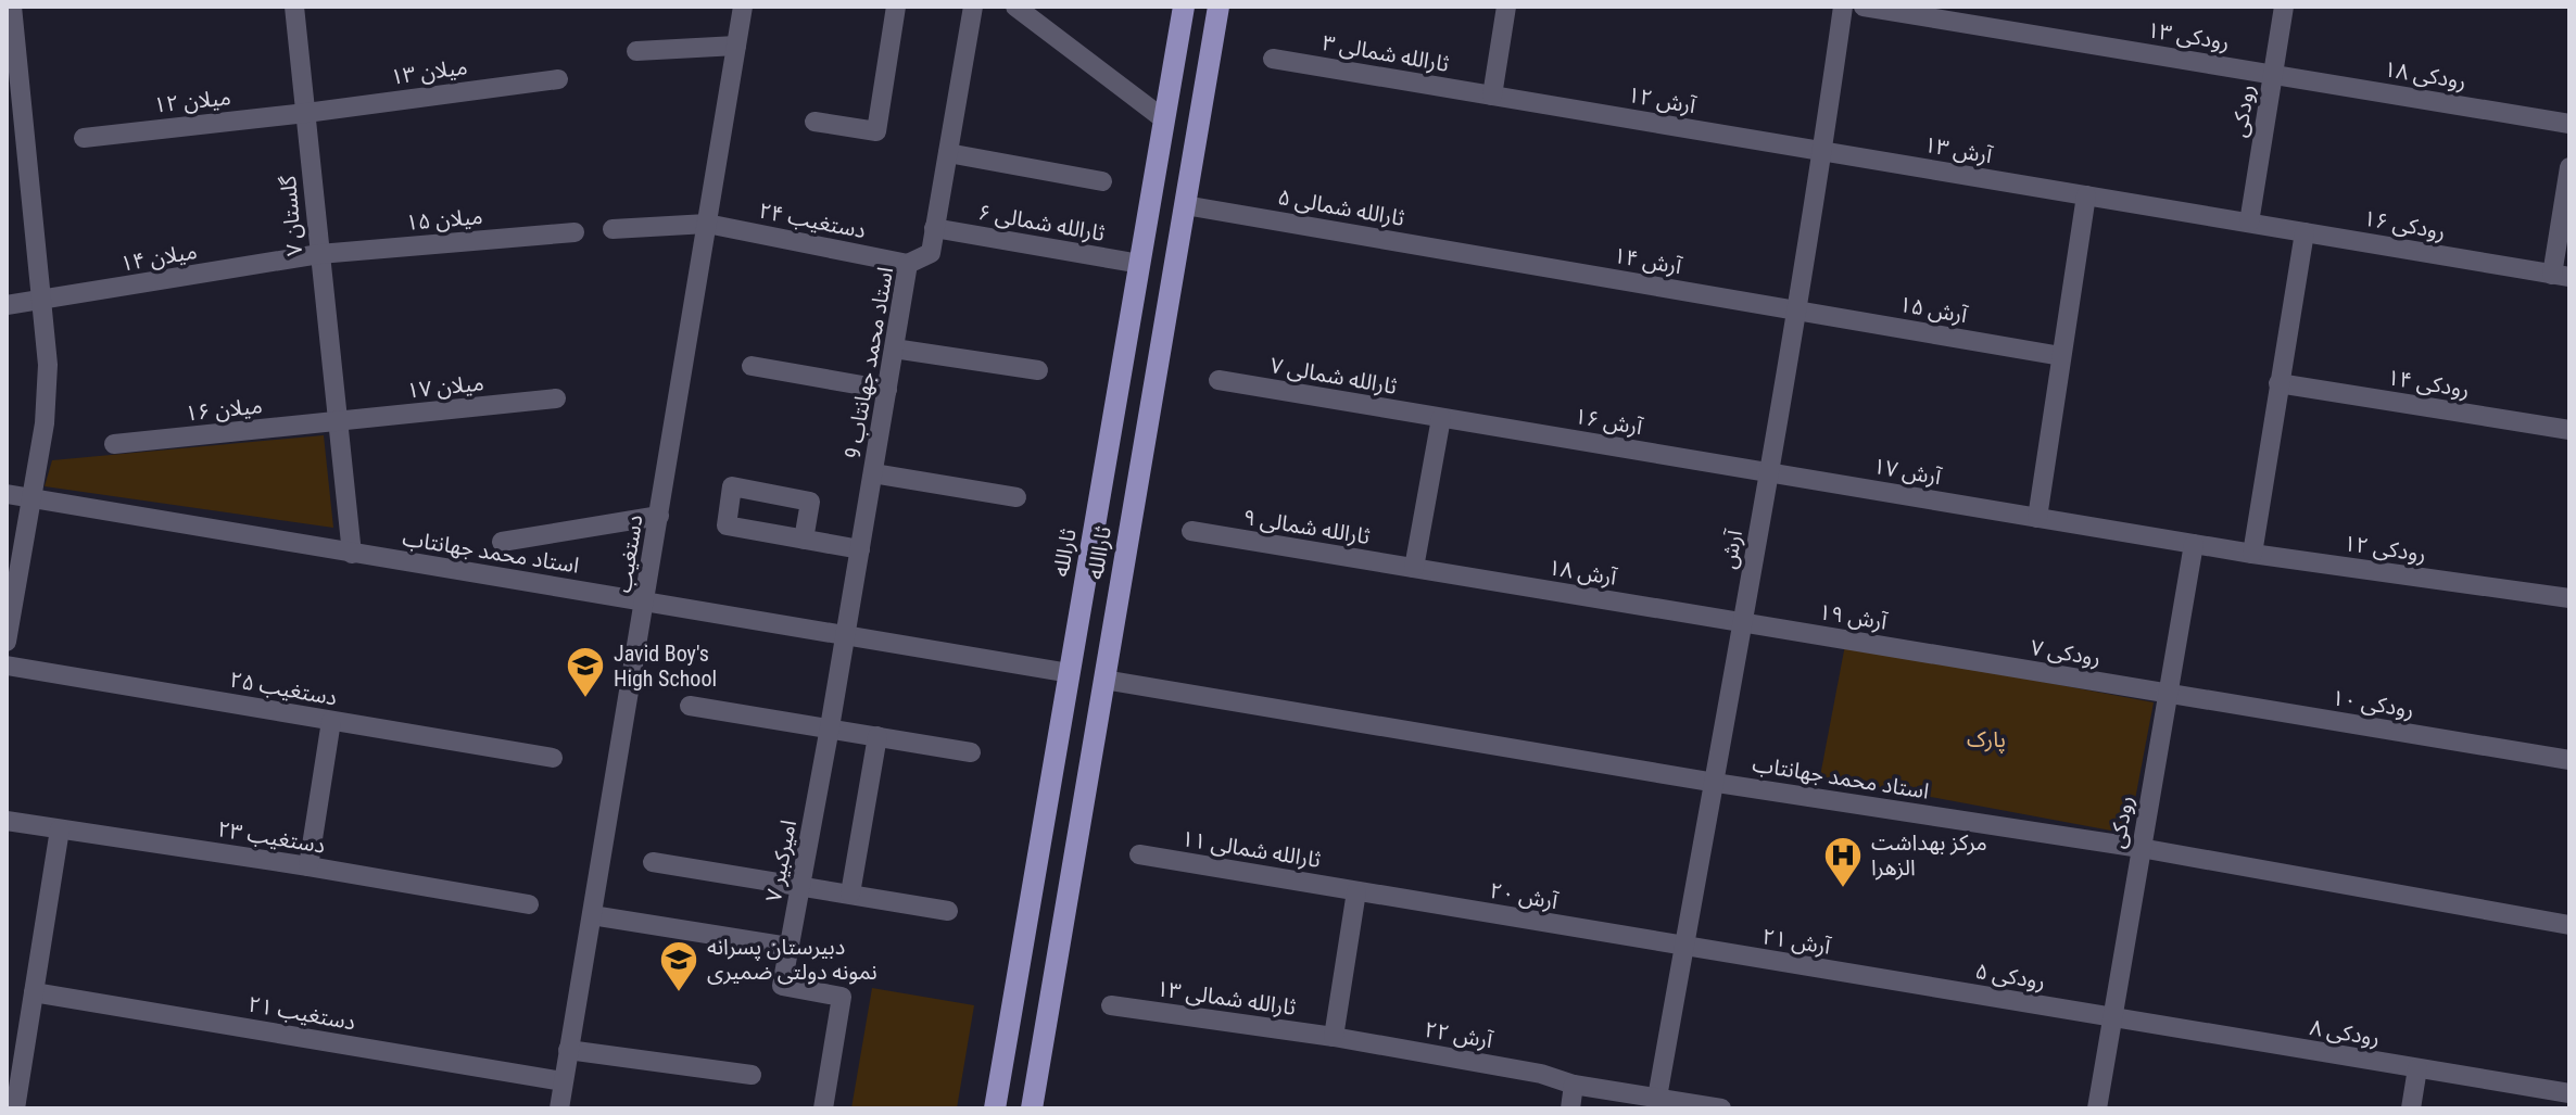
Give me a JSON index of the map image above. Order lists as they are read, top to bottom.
{
  "streets": {
    "main road": ["ثارالله", "ثاراالله"],
    "street": [
      "رودکی ۱۳",
      "ثارالله شمالی ۳",
      "میلان ۱۳",
      "رودکی ۱۸",
      "آرش ۱۲",
      "میلان ۱۲",
      "رودکی",
      "آرش ۱۳",
      "ثارالله شمالی ۵",
      "گلستان ۷",
      "میلان ۱۵",
      "دستغیب ۲۴",
      "ثارالله شمالی ۶",
      "رودکی ۱۶",
      "میلان ۱۴",
      "آرش ۱۴",
      "آرش ۱۵",
      "استاد محمد جهانتاب 9",
      "ثارالله شمالی ۷",
      "رودکی ۱۴",
      "میلان ۱۷",
      "میلان ۱۶",
      "آرش ۱۶",
      "آرش ۱۷",
      "ثارالله شمالی ۹",
      "رودکی ۱۲",
      "آرش",
      "استاد محمد جهانتاب",
      "دستغیب",
      "آرش ۱۸",
      "آرش ۱۹",
      "رودکی ۷",
      "دستغیب ۲۵",
      "رودکی ۱۰",
      "دستغیب ۲۳",
      "ثارالله شمالی ۱۱",
      "امیرکبیر ۷",
      "آرش ۲۰",
      "آرش ۲۱",
      "رودکی ۵",
      "ثارالله شمالی ۱۳",
      "دستغیب ۲۱",
      "رودکی ۸",
      "آرش ۲۲"
    ]
  },
  "crossings": [
    ["رودکی ۱۳", "رودکی ۱۸"],
    ["رودکی ۱۳", "رودکی"],
    ["ثارالله شمالی ۳", "آرش ۱۲"],
    ["میلان ۱۳", "میلان ۱۲"],
    ["میلان ۱۳", "گلستان ۷"],
    ["رودکی ۱۸", "رودکی"],
    ["آرش ۱۲", "آرش ۱۳"],
    ["آرش ۱۲", "آرش"],
    ["میلان ۱۲", "گلستان ۷"],
    ["رودکی", "آرش ۱۳"],
    ["رودکی", "رودکی ۱۶"],
    ["رودکی", "آرش ۱۷"],
    ["رودکی", "رودکی ۱۲"],
    ["رودکی", "استاد محمد جهانتاب"],
    ["رودکی", "رودکی ۷"],
    ["رودکی", "رودکی ۱۰"],
    ["رودکی", "رودکی ۵"],
    ["رودکی", "رودکی ۸"],
    ["آرش ۱۳", "رودکی ۱۶"],
    ["آرش ۱۳", "آرش"],
    ["ثارالله شمالی ۵", "آرش ۱۴"],
    ["ثارالله شمالی ۵", "ثاراالله"],
    ["گلستان ۷", "میلان ۱۵"],
    ["گلستان ۷", "میلان ۱۴"],
    ["گلستان ۷", "میلان ۱۷"],
    ["گلستان ۷", "میلان ۱۶"],
    ["گلستان ۷", "استاد محمد جهانتاب"],
    ["میلان ۱۵", "میلان ۱۴"],
    ["دستغیب ۲۴", "استاد محمد جهانتاب 9"],
    ["دستغیب ۲۴", "دستغیب"],
    ["ثارالله شمالی ۶", "استاد محمد جهانتاب 9"],
    ["ثارالله شمالی ۶", "ثارالله"],
    ["آرش ۱۴", "آرش ۱۵"],
    ["آرش ۱۴", "آرش"],
    ["آرش ۱۵", "آرش"],
    ["استاد محمد جهانتاب 9", "استاد محمد جهانتاب"],
    ["استاد محمد جهانتاب 9", "امیرکبیر ۷"],
    ["ثارالله شمالی ۷", "آرش ۱۶"],
    ["میلان ۱۷", "میلان ۱۶"],
    ["آرش ۱۶", "آرش ۱۷"],
    ["آرش ۱۶", "آرش"],
    ["آرش ۱۷", "رودکی ۱۲"],
    ["آرش ۱۷", "آرش"],
    ["ثارالله شمالی ۹", "آرش ۱۸"],
    ["آرش", "استاد محمد جهانتاب"],
    ["آرش", "آرش ۱۸"],
    ["آرش", "آرش ۱۹"],
    ["آرش", "آرش ۲۰"],
    ["آرش", "آرش ۲۱"],
    ["آرش", "آرش ۲۲"],
    ["استاد محمد جهانتاب", "ثارالله"],
    ["استاد محمد جهانتاب", "ثاراالله"],
    ["استاد محمد جهانتاب", "دستغیب"],
    ["استاد محمد جهانتاب", "امیرکبیر ۷"],
    ["دستغیب", "دستغیب ۲۱"],
    ["آرش ۱۸", "آرش ۱۹"],
    ["آرش ۱۹", "رودکی ۷"],
    ["رودکی ۷", "رودکی ۱۰"],
    ["ثارالله شمالی ۱۱", "آرش ۲۰"],
    ["آرش ۲۰", "آرش ۲۱"],
    ["آرش ۲۱", "رودکی ۵"],
    ["رودکی ۵", "رودکی ۸"],
    ["ثارالله شمالی ۱۳", "آرش ۲۲"]
  ],
  "parks": ["پارک"],
  "places": {
    "school or university": ["Javid Boy's High School", "دبیرستان پسرانه نمونه دولتی ضمیری"],
    "hospital": ["مرکز بهداشت الزهرا"]
  }
}
